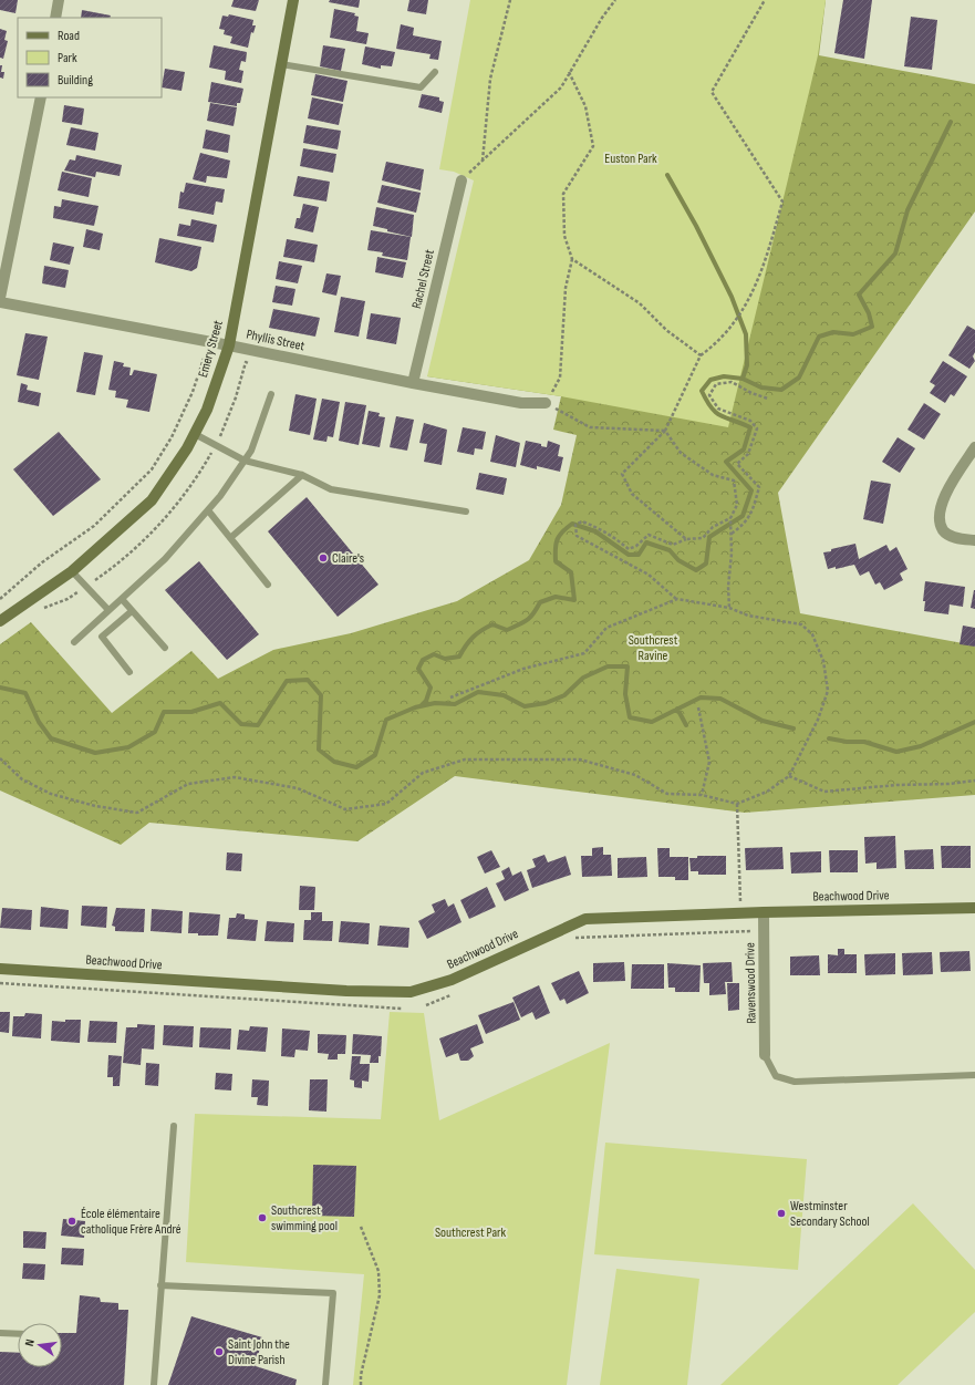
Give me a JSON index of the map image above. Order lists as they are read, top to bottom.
{
  "streets": {
    "street": [
      "Rachel Street",
      "Phyllis Street",
      "Emery Street",
      "Beachwood Drive",
      "Ravenswood Drive"
    ]
  },
  "crossings": [
    ["Rachel Street", "Phyllis Street"],
    ["Phyllis Street", "Emery Street"],
    ["Beachwood Drive", "Ravenswood Drive"]
  ],
  "parks": ["Euston Park", "Southcrest Ravine", "Southcrest Park"],
  "places": [
    "Claire's",
    "Westminster Secondary School",
    "Southcrest swimming pool",
    "École élémentaire catholique Frère André",
    "Saint John the Divine Parish"
  ],
  "legend": ["Road", "Park", "Building"],
  "north": "left"
}
